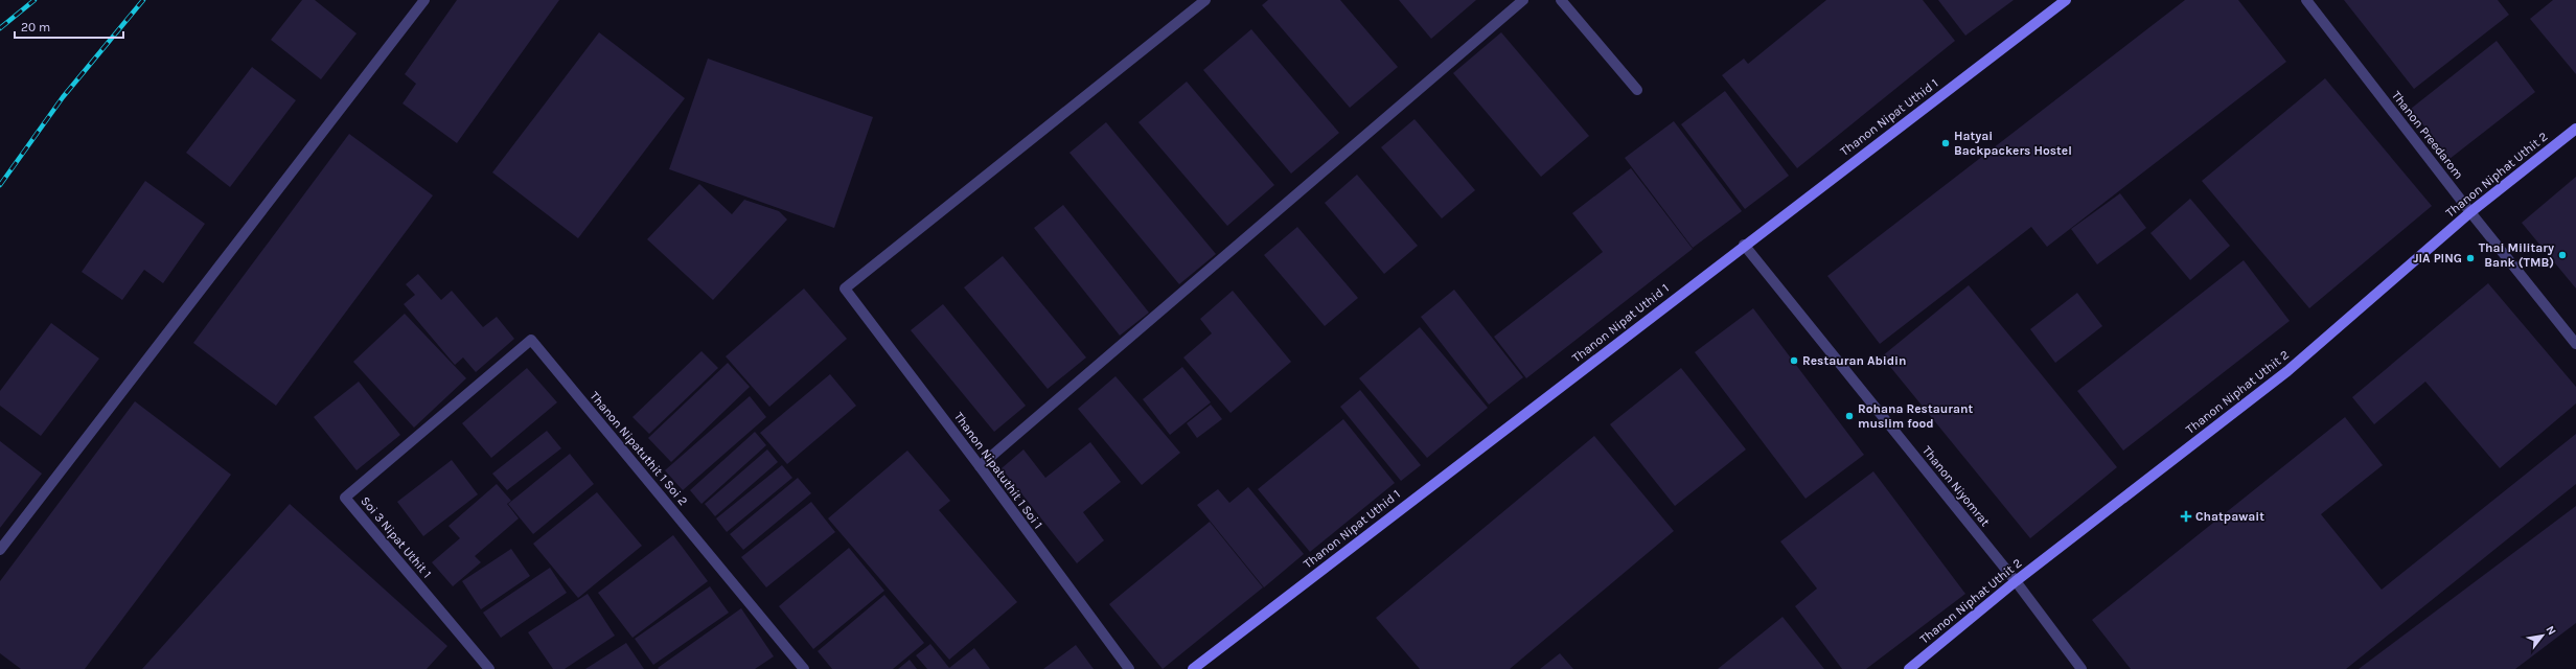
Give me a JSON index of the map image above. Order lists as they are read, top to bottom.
{
  "streets": {
    "street": [
      "Thanon Nipat Uthid 1",
      "Thanon Preedarom",
      "Thanon Niphat Uthit 2",
      "Thanon Nipatuthit 1 Soi 2",
      "Thanon Nipatuthit 1 Soi 1",
      "Thanon Niyomrat",
      "Soi 3 Nipat Uthit 1"
    ]
  },
  "crossings": [
    ["Thanon Nipat Uthid 1", "Thanon Niyomrat"],
    ["Thanon Preedarom", "Thanon Niphat Uthit 2"],
    ["Thanon Niphat Uthit 2", "Thanon Niyomrat"],
    ["Thanon Nipatuthit 1 Soi 2", "Soi 3 Nipat Uthit 1"]
  ],
  "places": {
    "other": [
      "Hatyai Backpackers Hostel",
      "Thai Military Bank (TMB)",
      "JIA PING",
      "Restauran Abidin",
      "Rohana Restaurant muslim food"
    ],
    "health": ["Chatpawait"]
  },
  "scale_bar": "20 m",
  "north": "top right"
}
